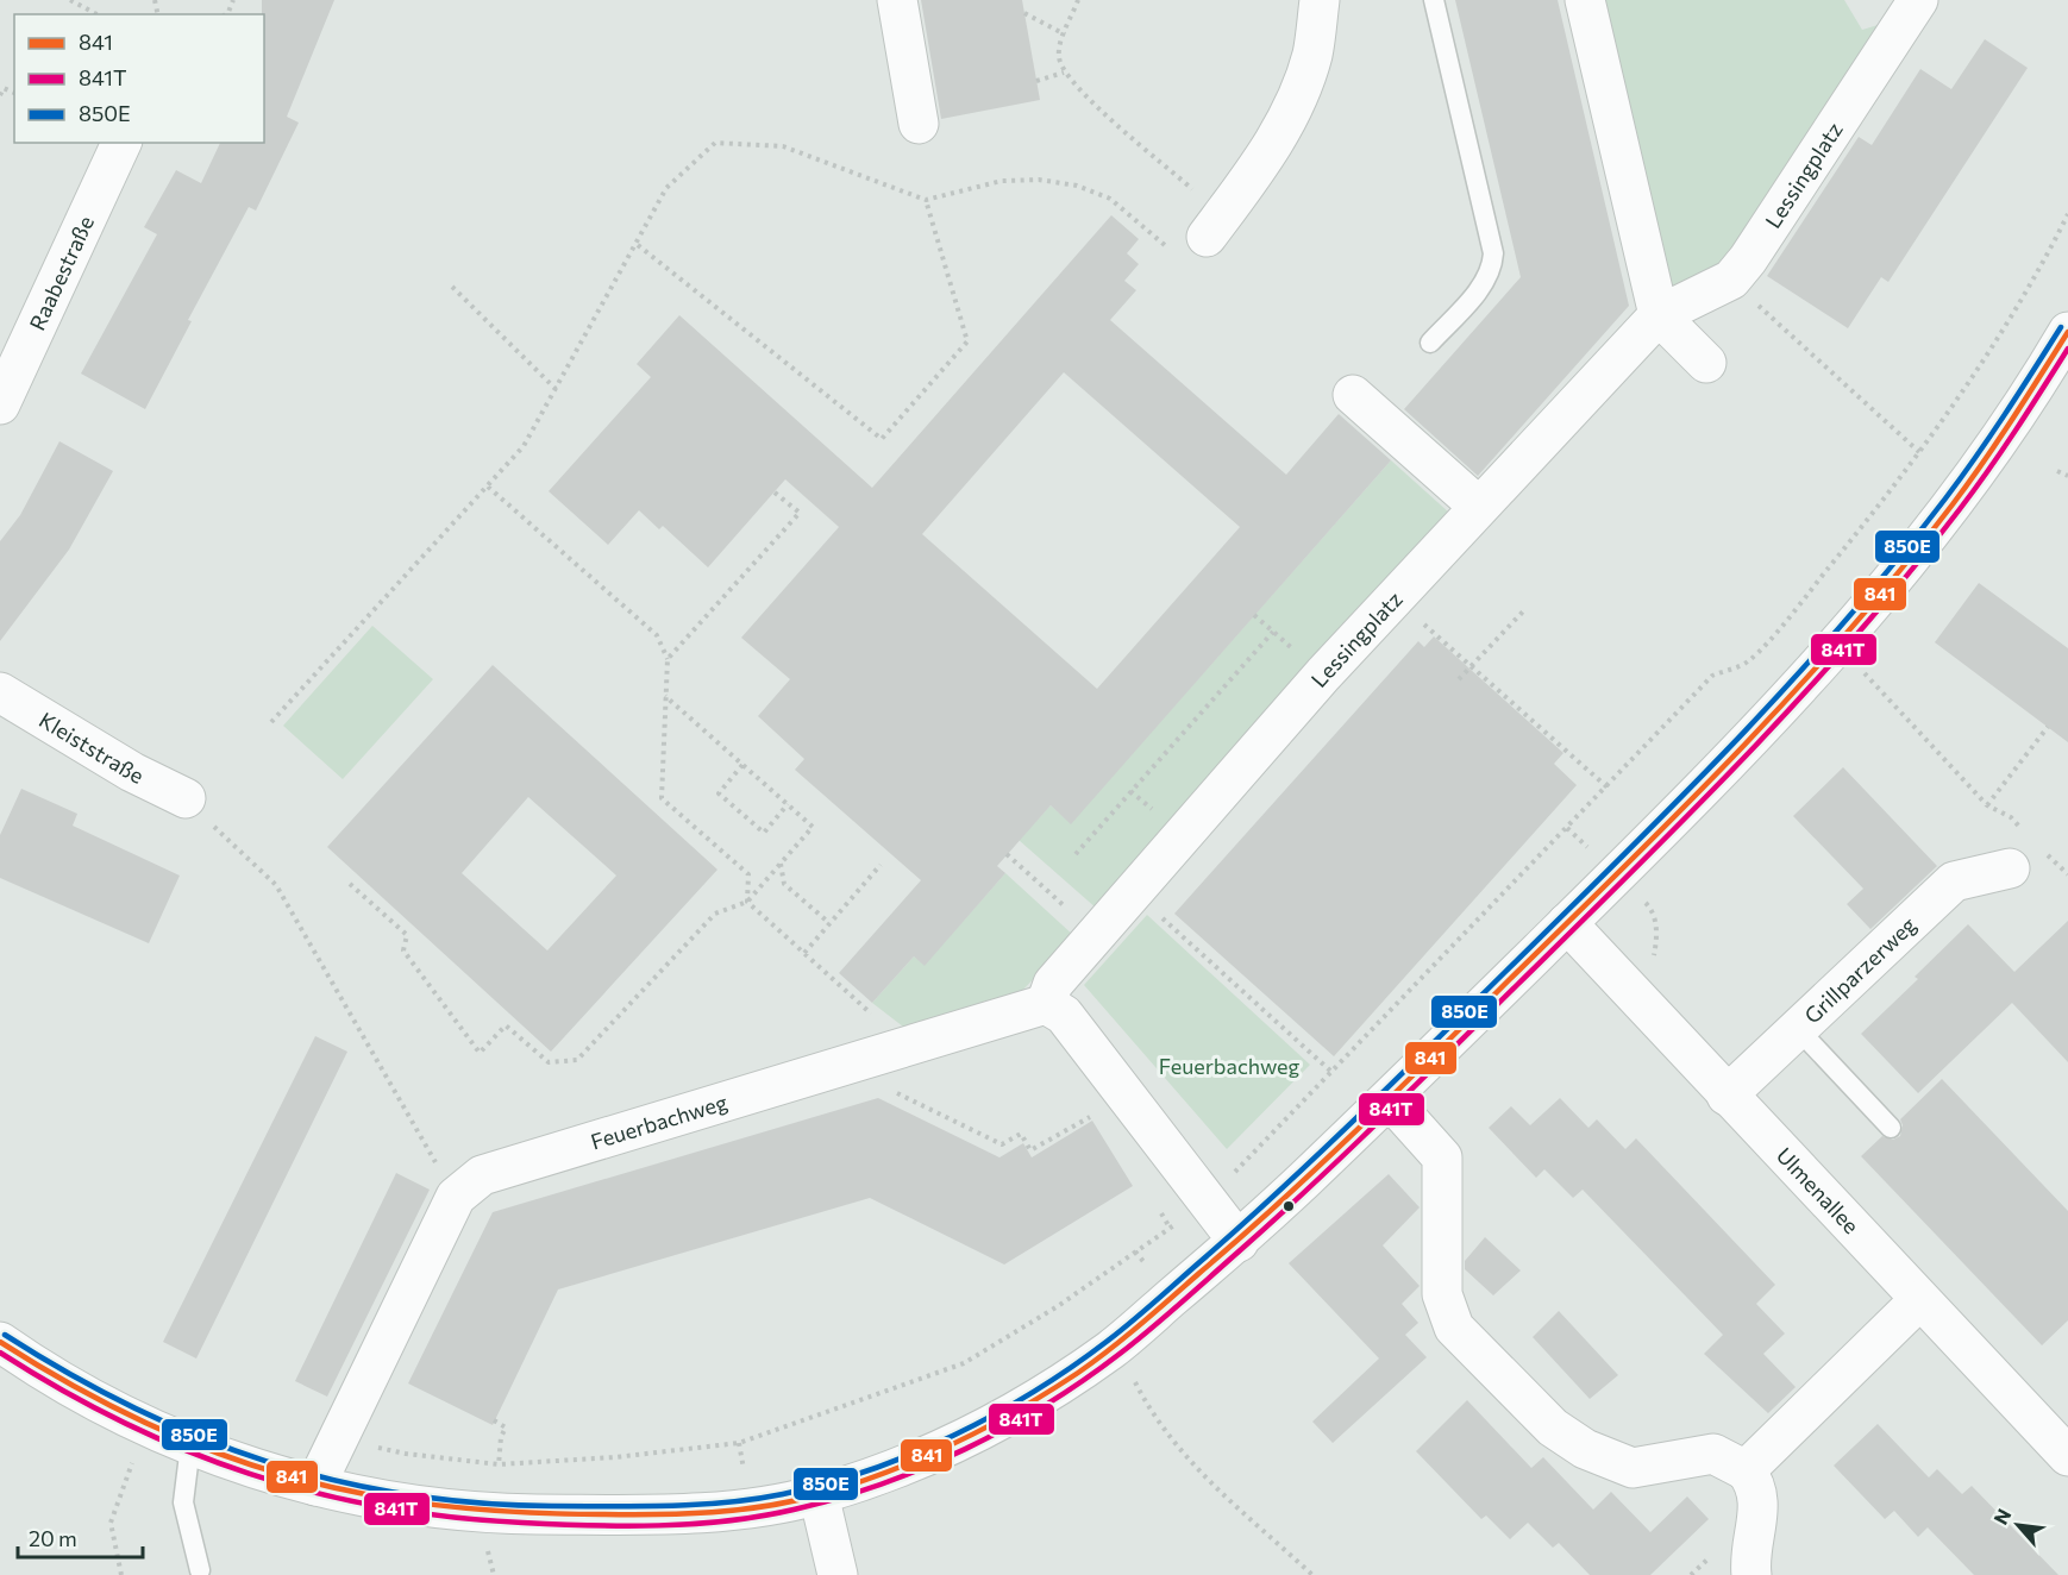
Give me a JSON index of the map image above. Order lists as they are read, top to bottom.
{
  "streets": {
    "street": [
      "Lessingplatz",
      "Raabestraße",
      "Kleiststraße",
      "Grillparzerweg",
      "Feuerbachweg",
      "Ulmenallee"
    ]
  },
  "crossings": [
    ["Lessingplatz", "Feuerbachweg"],
    ["Grillparzerweg", "Ulmenallee"]
  ],
  "parks": ["Feuerbachweg"],
  "lines": ["transit line 850E", "transit line 841", "transit line 841T"],
  "legend": ["841", "841T", "850E"],
  "scale_bar": "20 m",
  "north": "top left"
}
